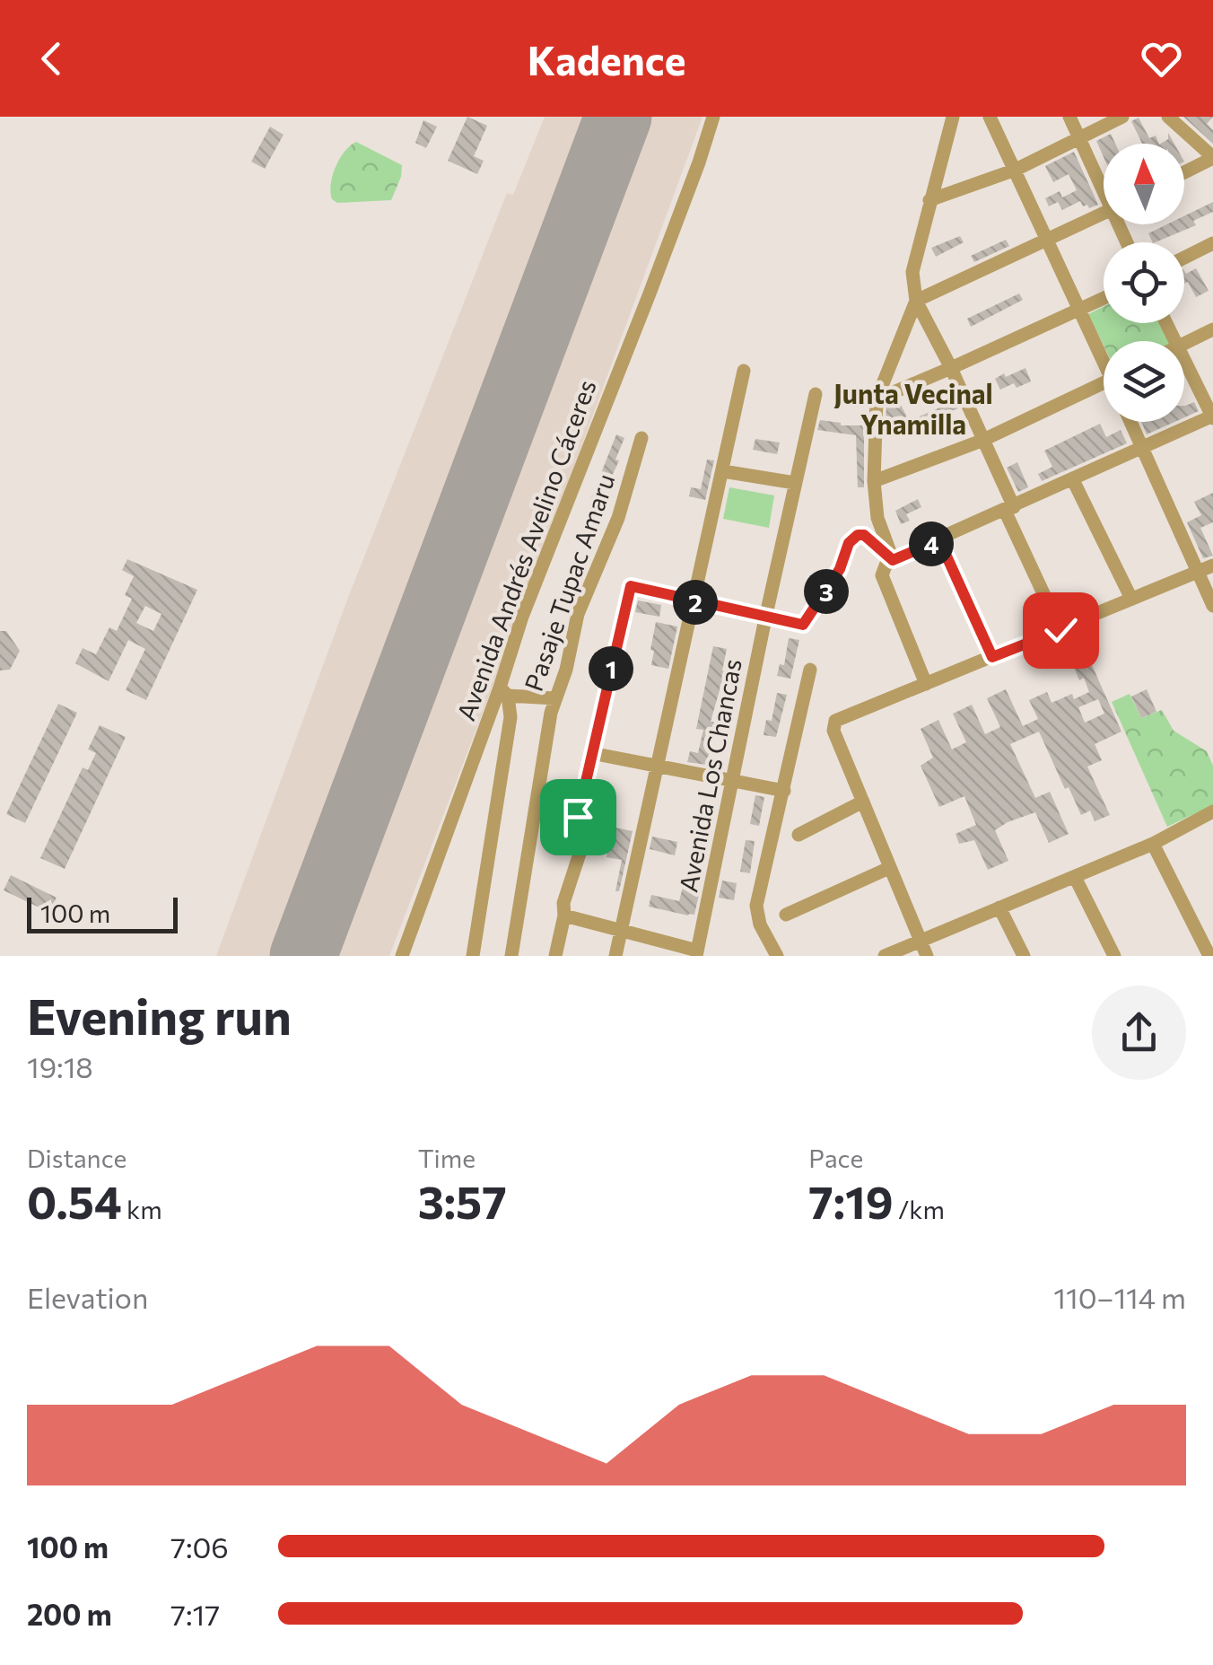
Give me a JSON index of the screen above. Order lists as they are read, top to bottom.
{
  "streets": {
    "street": ["Avenida Andrés Avelino Cáceres", "Pasaje Tupac Amaru", "Avenida Los Chancas"]
  },
  "districts": ["Junta Vecinal Ynamilla"],
  "scale_bar": "100 m",
  "north": "top",
  "page": {
    "header": "Kadence",
    "pins": [
      "4",
      "3",
      "2",
      "1"
    ],
    "scale": "100 m",
    "heading": ["Evening run", "19:18"],
    "stats": [
      ["Distance", "0.54 km"],
      ["Time", "3:57"],
      ["Pace", "7:19 /km"]
    ],
    "chart": ["Elevation", "110–114 m"],
    "list": [
      {
        "name": "100 m",
        "note": "7:06"
      },
      {
        "name": "200 m",
        "note": "7:17"
      }
    ]
  }
}
